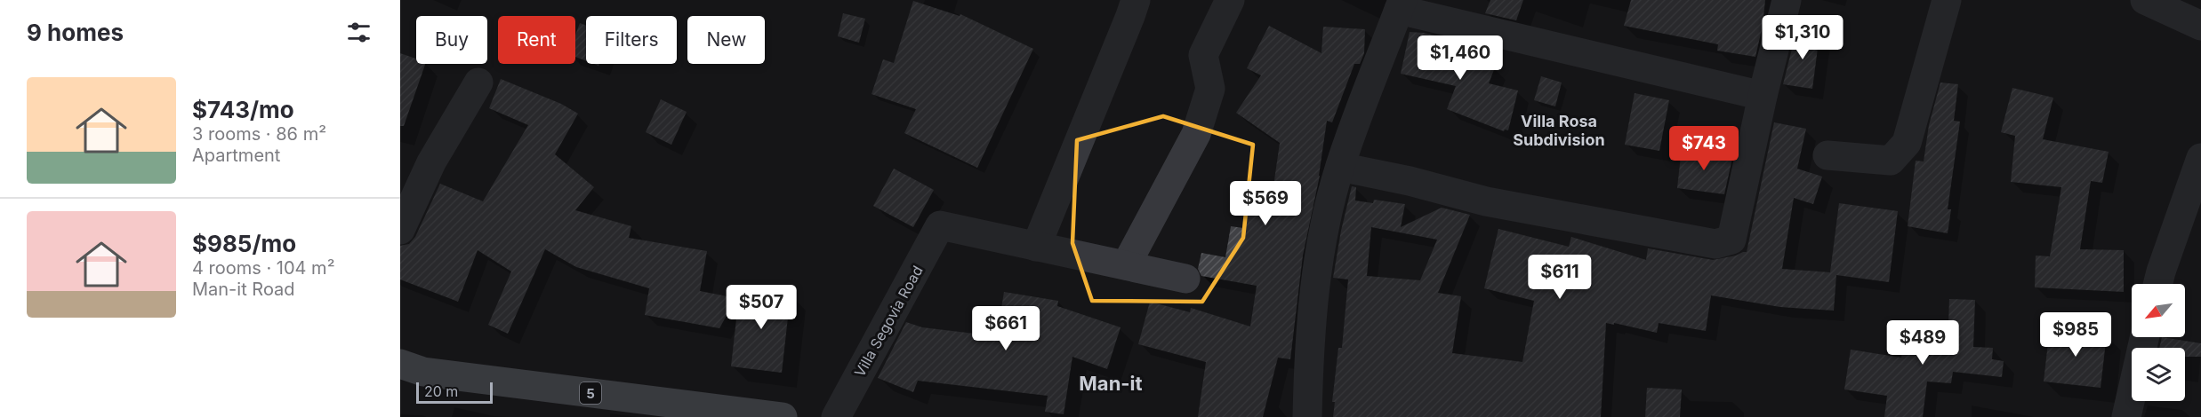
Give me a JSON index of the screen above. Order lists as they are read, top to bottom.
{
  "streets": {
    "highway": ["5"],
    "street": ["Villa Segovia Road"]
  },
  "districts": ["Villa Rosa Subdivision", "Man-it"],
  "scale_bar": "20 m",
  "north": "bottom left",
  "page": {
    "heading": "9 homes",
    "price": [
      "$1,310",
      "$1,460",
      "$743",
      "$569",
      "$611",
      "$507",
      "$661",
      "$985",
      "$489"
    ],
    "chip": [
      "Buy",
      "Rent",
      "Filters",
      "New"
    ],
    "list": [
      {
        "name": "$743/mo",
        "note": "3 rooms · 86 m² · Apartment"
      },
      {
        "name": "$985/mo",
        "note": "4 rooms · 104 m² · Man-it Road"
      }
    ],
    "scale": "20 m"
  }
}
